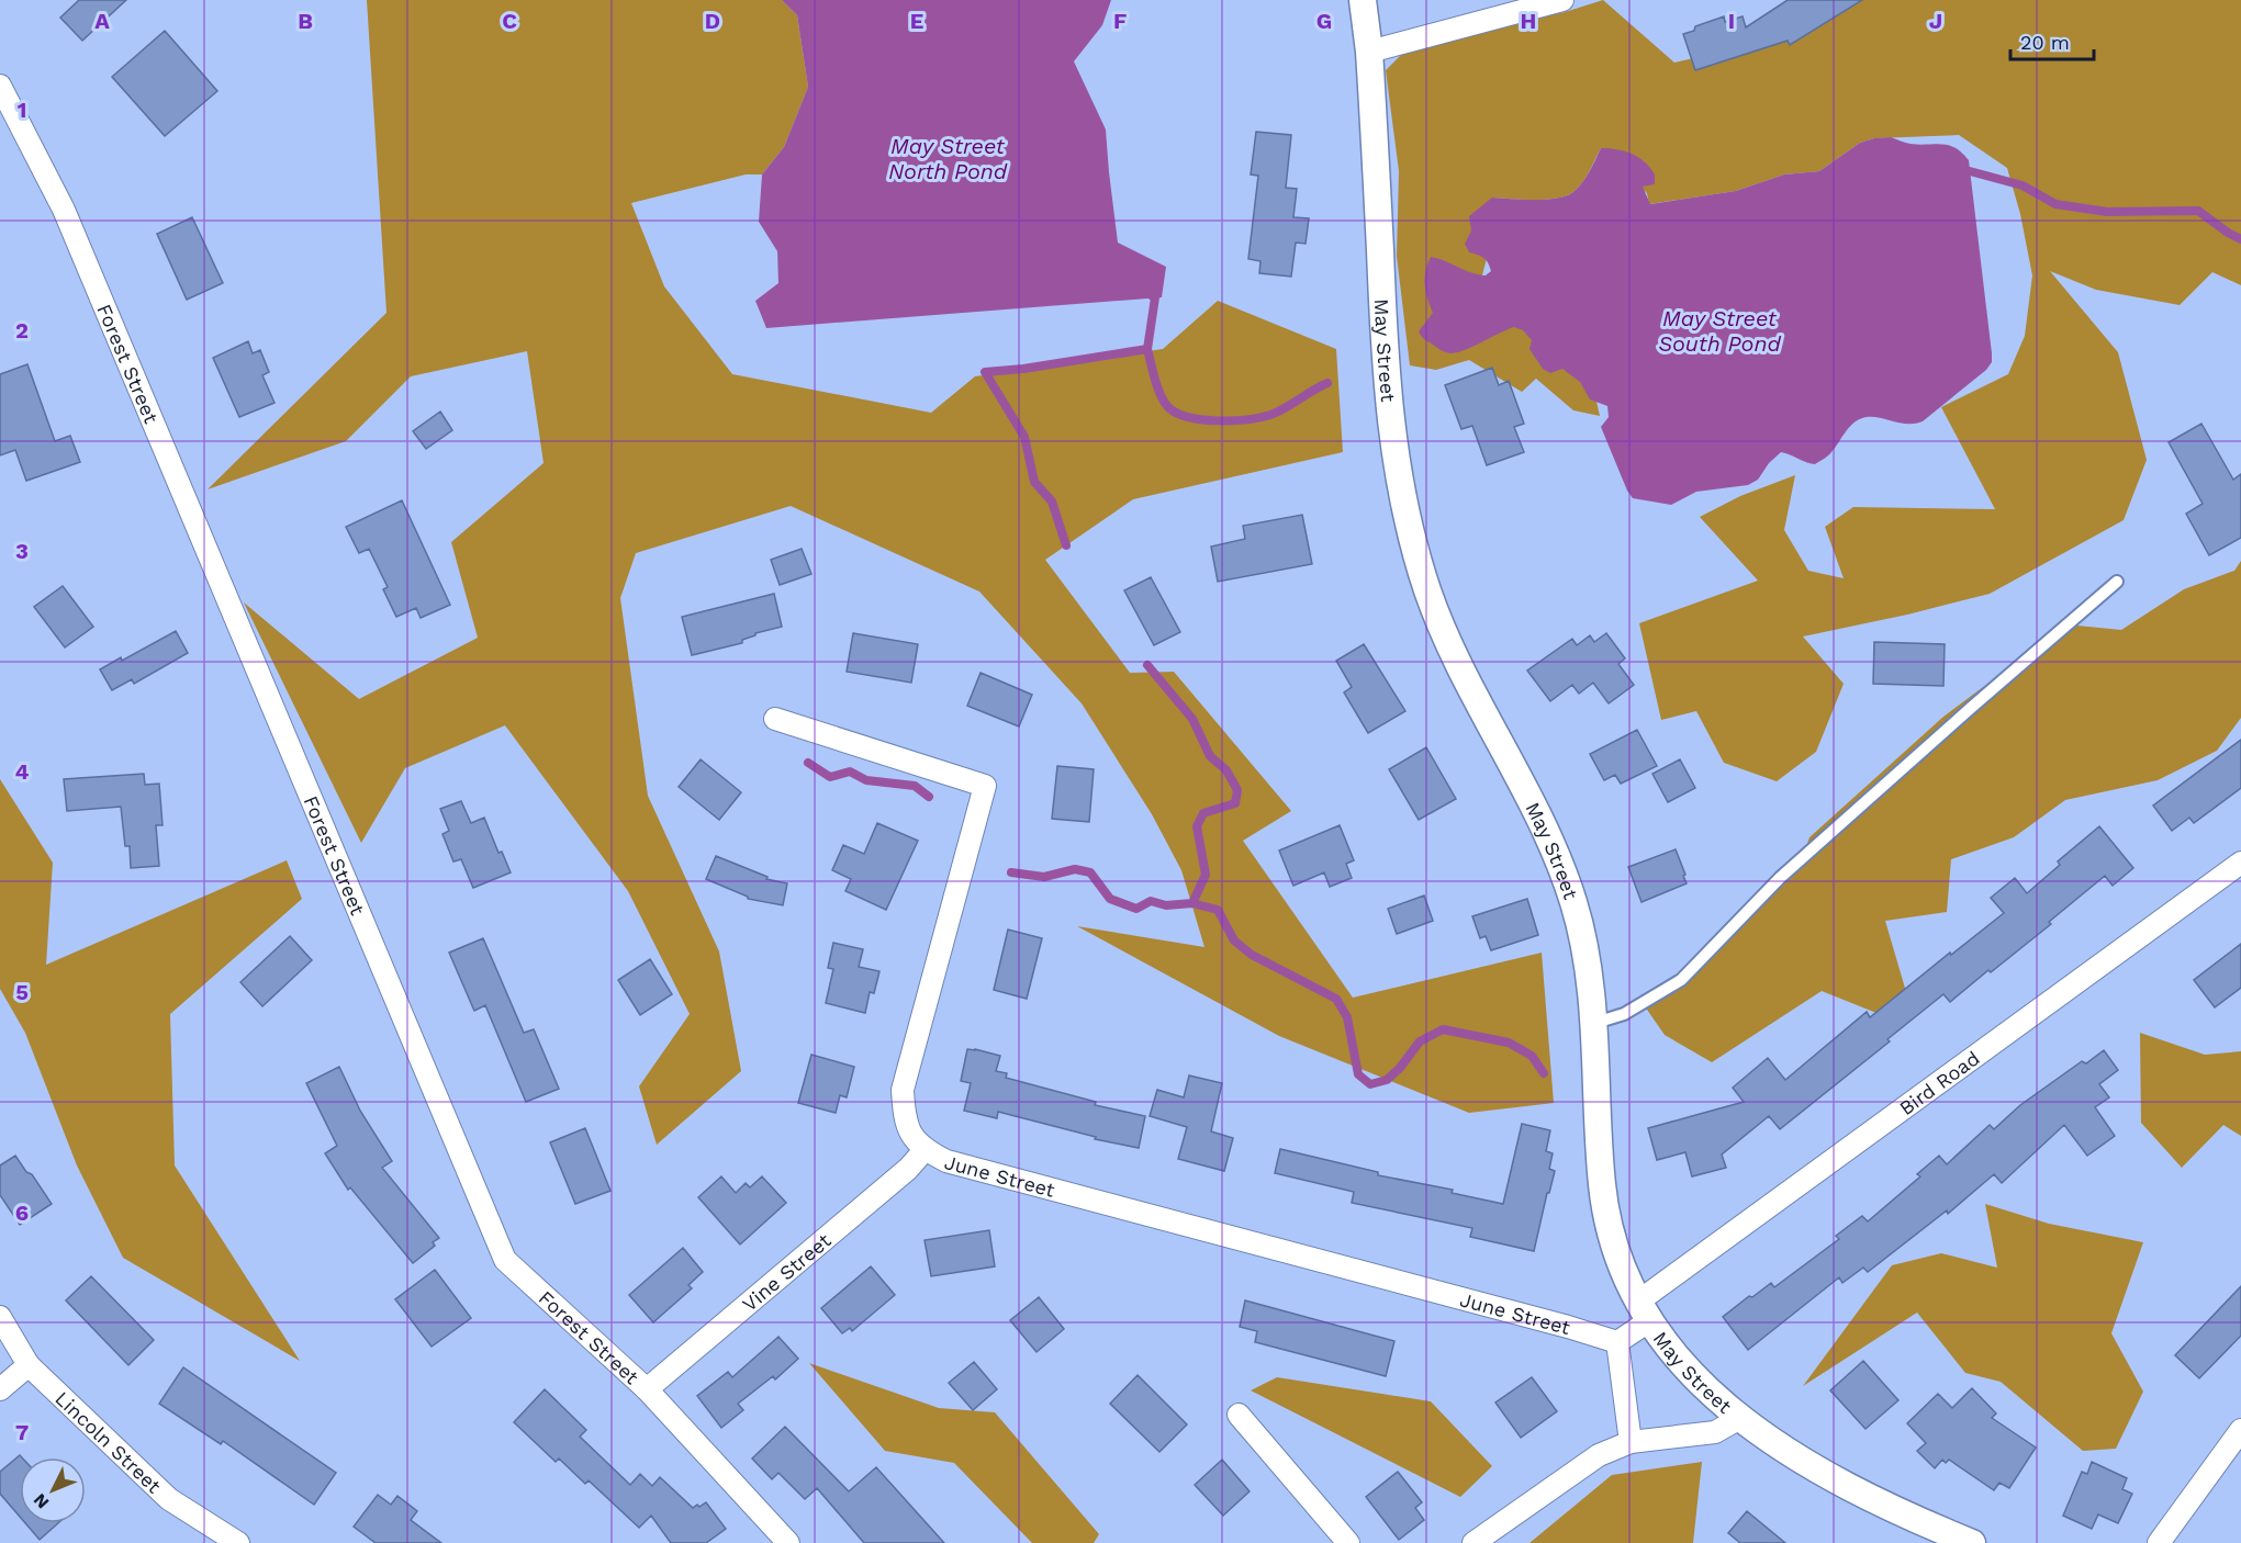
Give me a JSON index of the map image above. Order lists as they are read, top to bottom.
{
  "streets": {
    "street": [
      "May Street",
      "Forest Street",
      "Bird Road",
      "June Street",
      "Vine Street",
      "Lincoln Street"
    ]
  },
  "crossings": [
    ["May Street", "Bird Road"],
    ["Forest Street", "Vine Street"],
    ["June Street", "Vine Street"]
  ],
  "water": ["May Street North Pond", "May Street South Pond"],
  "scale_bar": "20 m",
  "north": "bottom left",
  "grid": {
    "columns": [
      "A",
      "B",
      "C",
      "D",
      "E",
      "F",
      "G",
      "H",
      "I",
      "J"
    ],
    "rows": [
      "1",
      "2",
      "3",
      "4",
      "5",
      "6",
      "7"
    ]
  }
}
